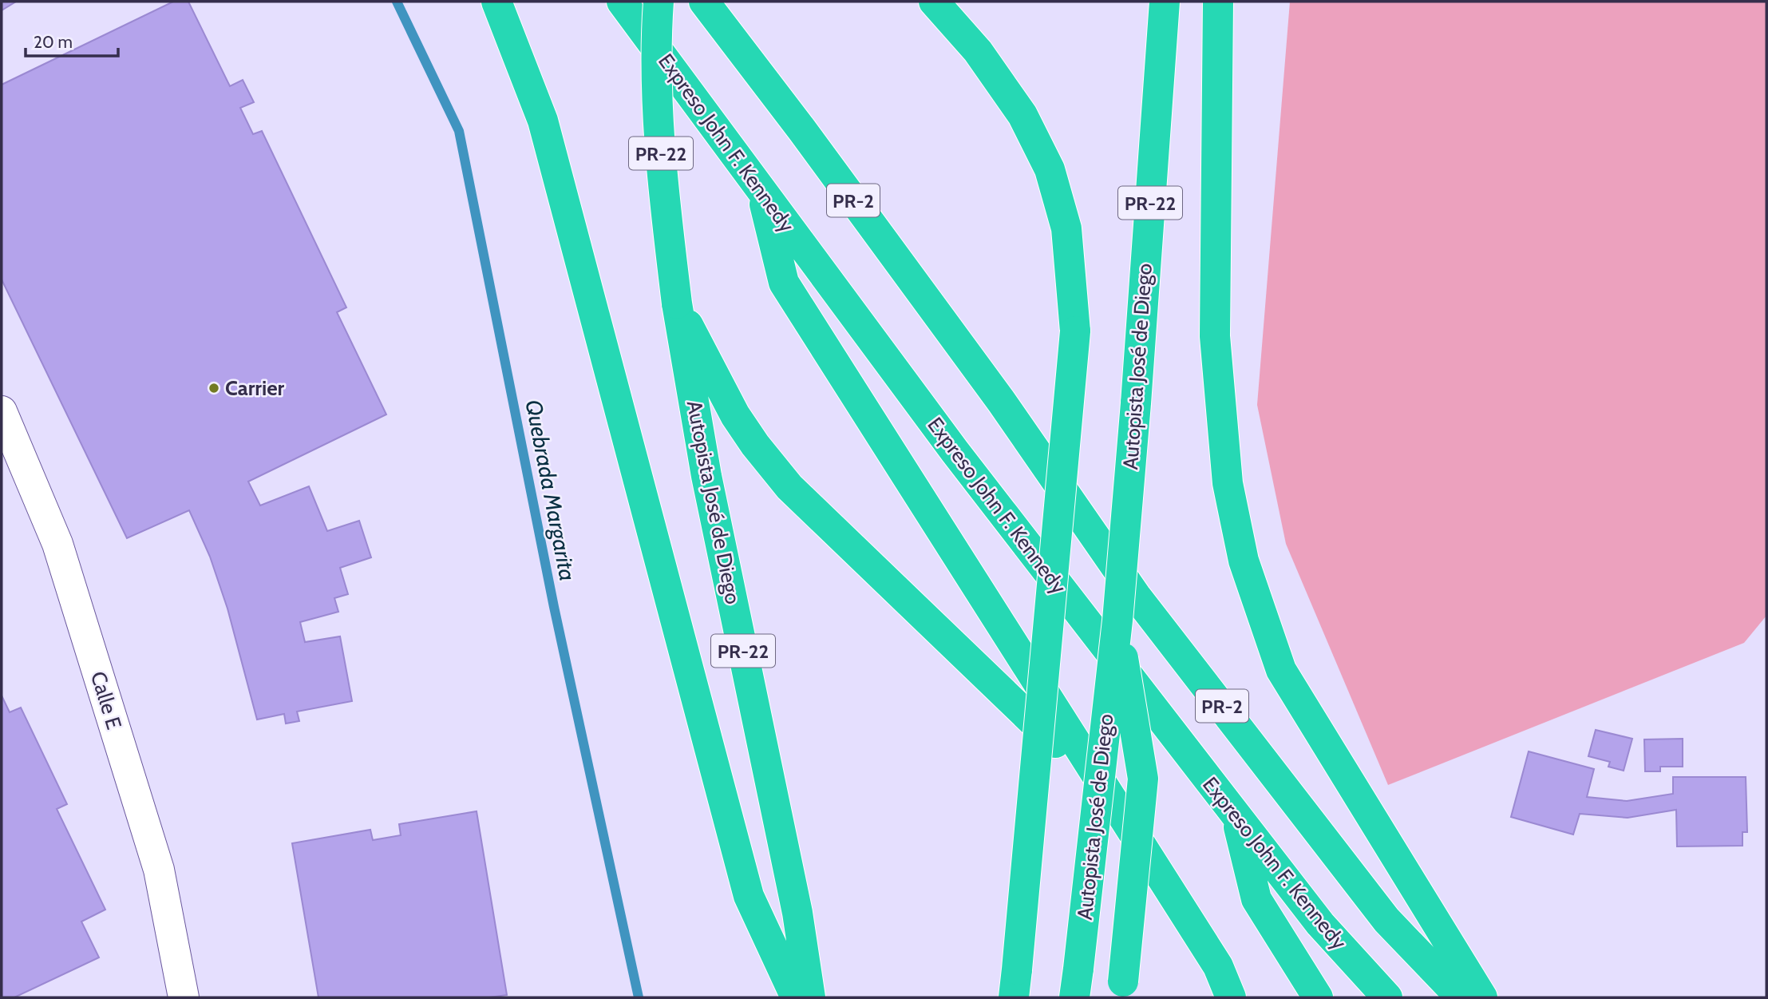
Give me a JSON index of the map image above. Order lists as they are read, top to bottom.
{
  "streets": {
    "highway": [
      "Expreso John F. Kennedy",
      "PR-22",
      "PR-2",
      "Autopista José de Diego"
    ],
    "street": ["Calle E"]
  },
  "water": ["Quebrada Margarita"],
  "places": ["Carrier"],
  "scale_bar": "20 m"
}
